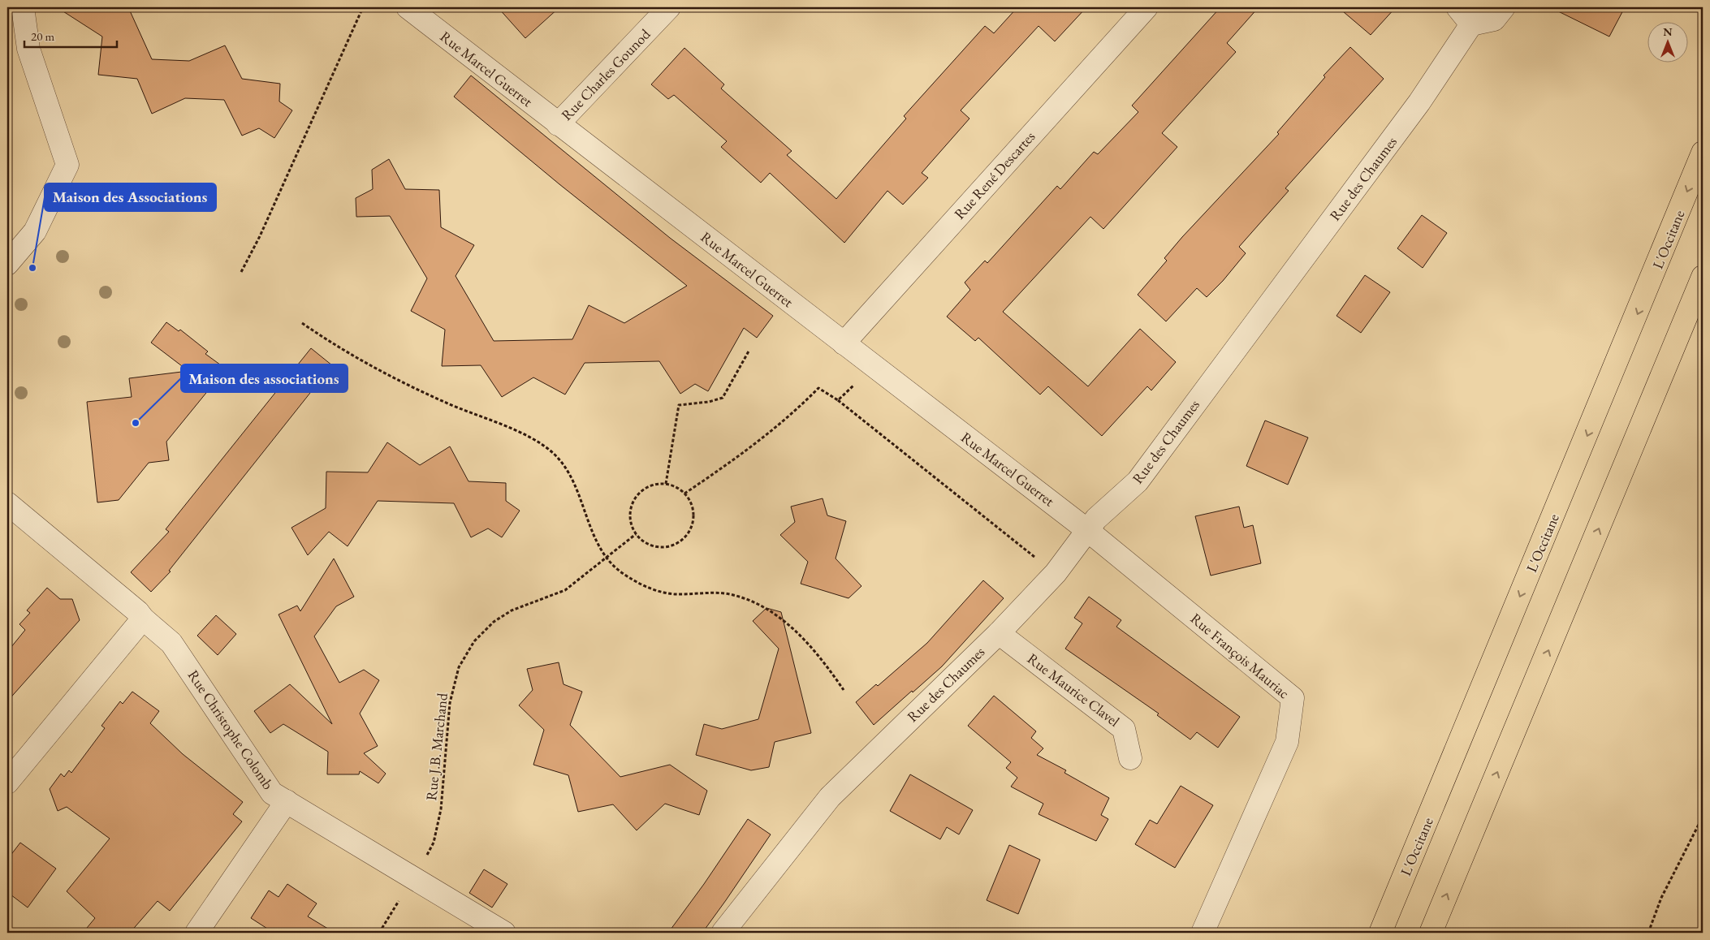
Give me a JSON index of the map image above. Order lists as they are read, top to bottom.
{
  "streets": {
    "highway": ["L'Occitane"],
    "street": [
      "Rue Marcel Guerret",
      "Rue Charles Gounod",
      "Rue René Descartes",
      "Rue des Chaumes",
      "Rue François Mauriac",
      "Rue Maurice Clavel",
      "Rue Christophe Colomb"
    ],
    "path": ["Rue J.B. Marchand"]
  },
  "crossings": [
    ["Rue Marcel Guerret", "Rue Charles Gounod"],
    ["Rue Marcel Guerret", "Rue René Descartes"],
    ["Rue Marcel Guerret", "Rue des Chaumes"],
    ["Rue Marcel Guerret", "Rue François Mauriac"],
    ["Rue des Chaumes", "Rue François Mauriac"],
    ["Rue des Chaumes", "Rue Maurice Clavel"],
    ["Rue Christophe Colomb", "Rue J.B. Marchand"]
  ],
  "places": ["Maison des Associations", "Maison des associations"],
  "scale_bar": "20 m",
  "north": "top"
}
